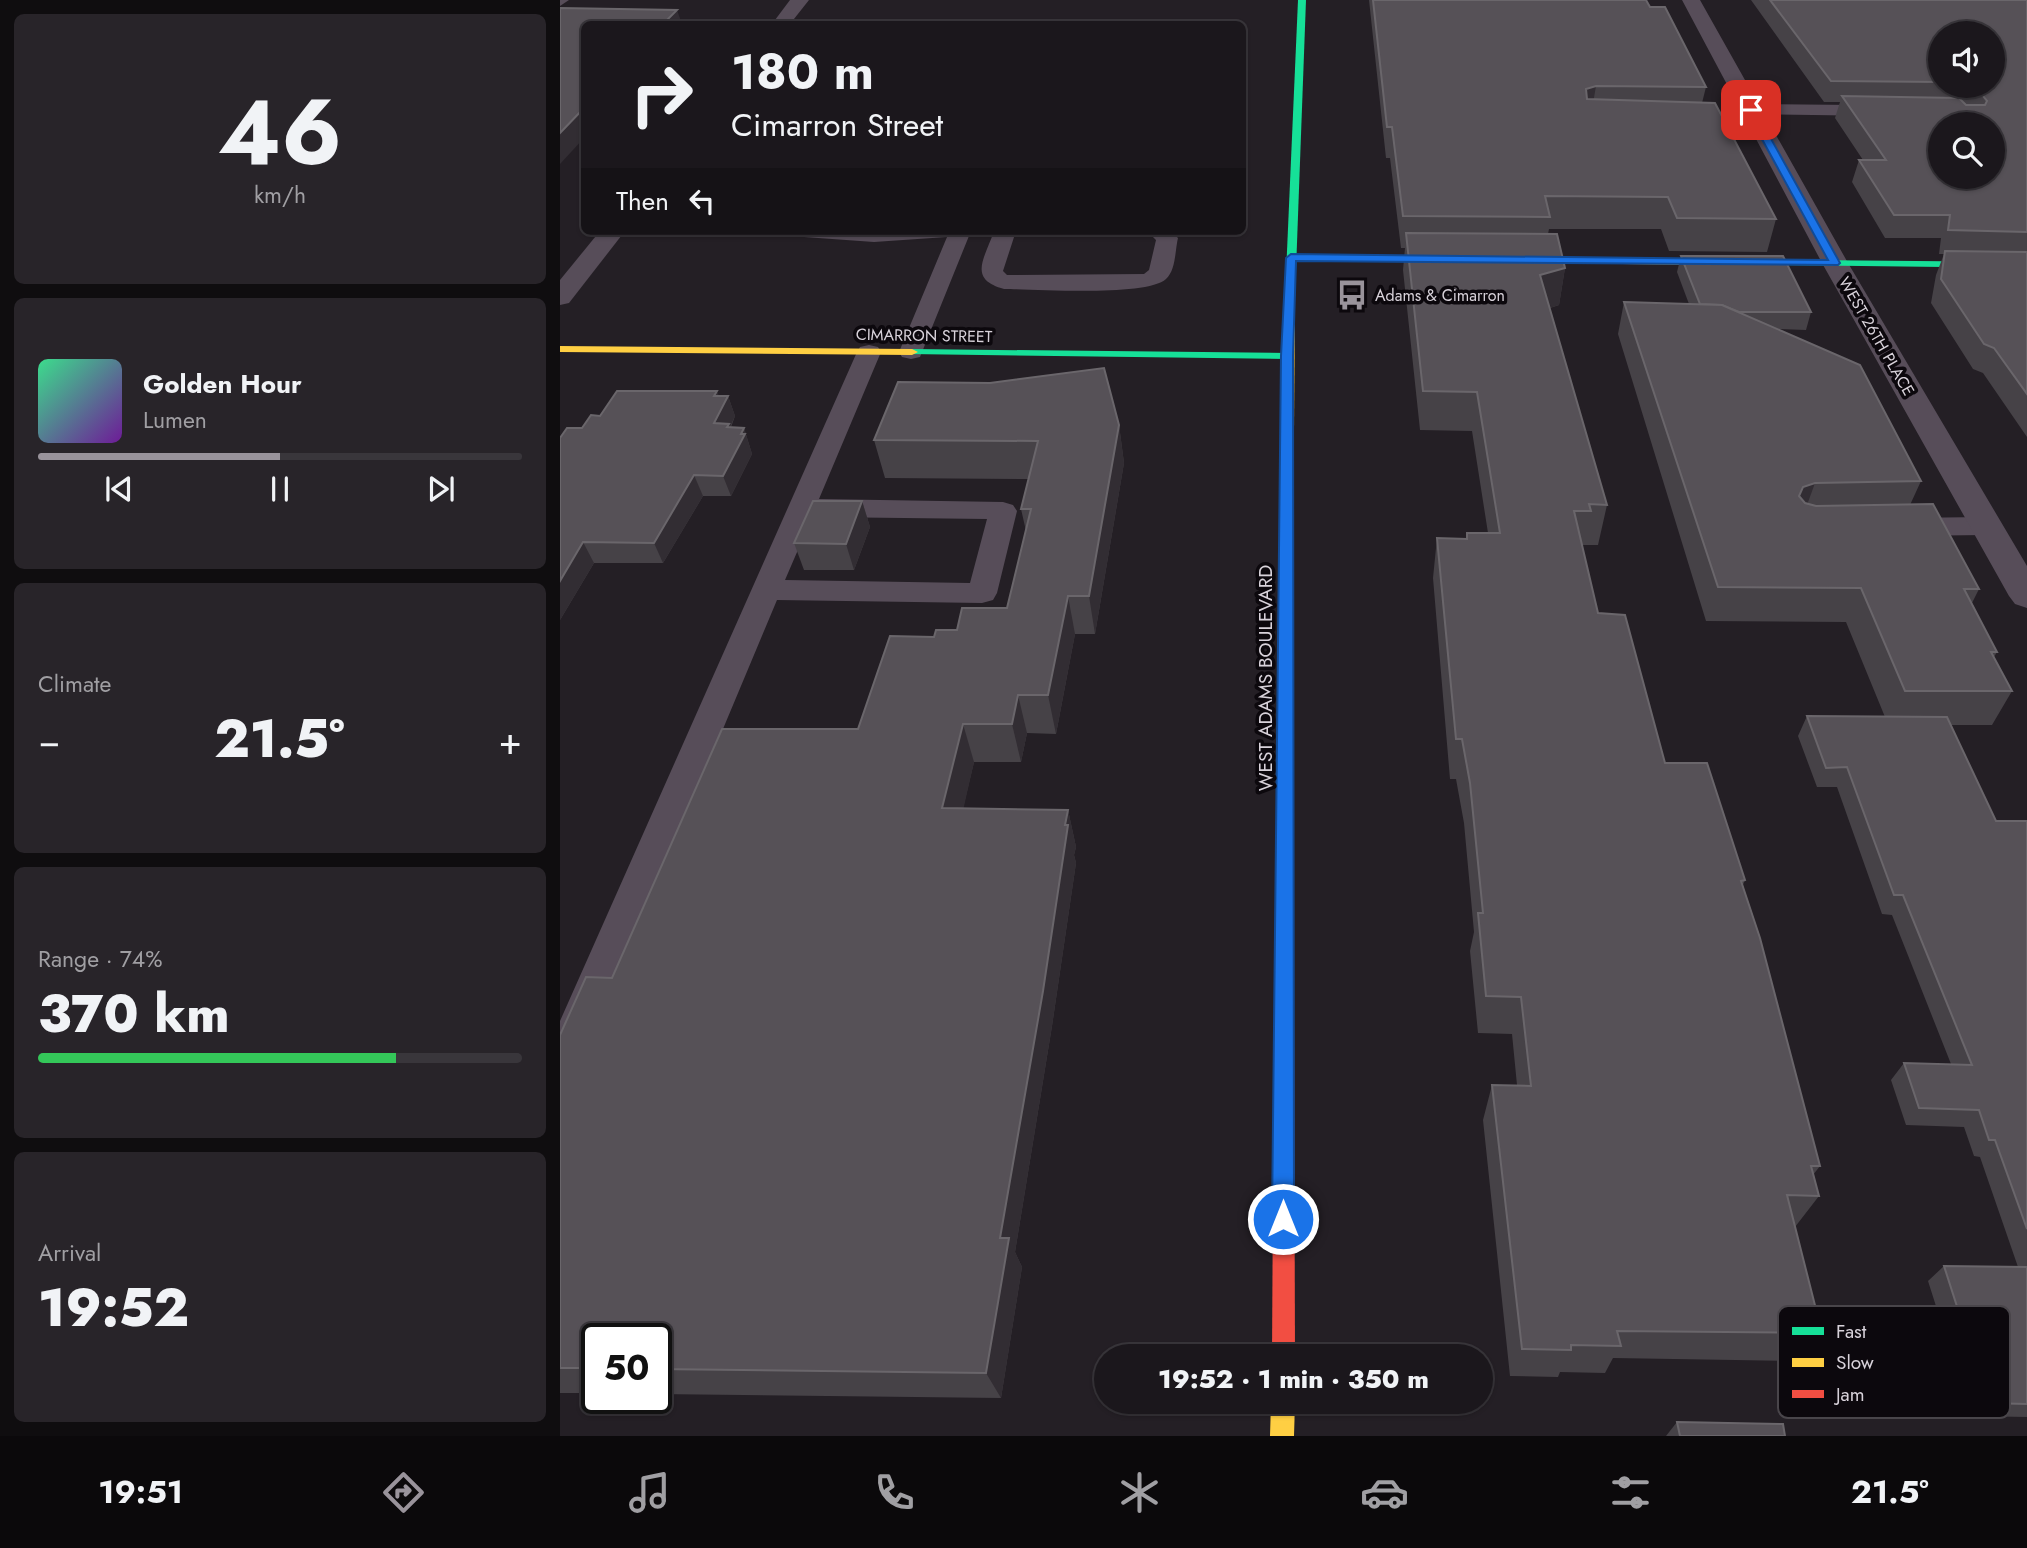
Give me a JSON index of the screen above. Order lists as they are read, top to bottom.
{
  "streets": {
    "main road": ["CIMARRON STREET", "WEST ADAMS BOULEVARD"],
    "street": ["WEST 26TH PLACE"]
  },
  "crossings": [
    ["CIMARRON STREET", "WEST ADAMS BOULEVARD"]
  ],
  "places": {
    "bus stop": ["Adams & Cimarron"]
  },
  "legend": ["Fast", "Slow", "Jam"],
  "page": {
    "tile": [
      ["46", "km/h"],
      "Climate",
      ["Range · 74%", "370 km"],
      ["Arrival", "19:52"]
    ],
    "turn": ["180 m", "Cimarron Street"],
    "then": "Then",
    "song": ["Golden Hour", "Lumen"],
    "heat": ["−", "21.5°", "+"],
    "limit": "50",
    "trip": "19:52 · 1 min · 350 m",
    "tabs": ["19:51", "21.5°"]
  }
}
